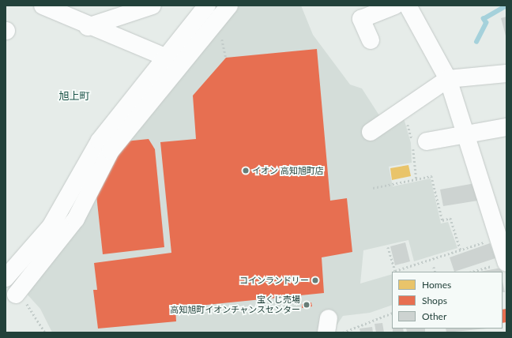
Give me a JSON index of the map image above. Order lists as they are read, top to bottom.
{
  "districts": ["旭上町"],
  "places": ["イオン 高知旭町店", "コインランドリー", "宝くじ売場 高知旭町イオンチャンスセンター"],
  "legend": ["Homes", "Shops", "Other"]
}
